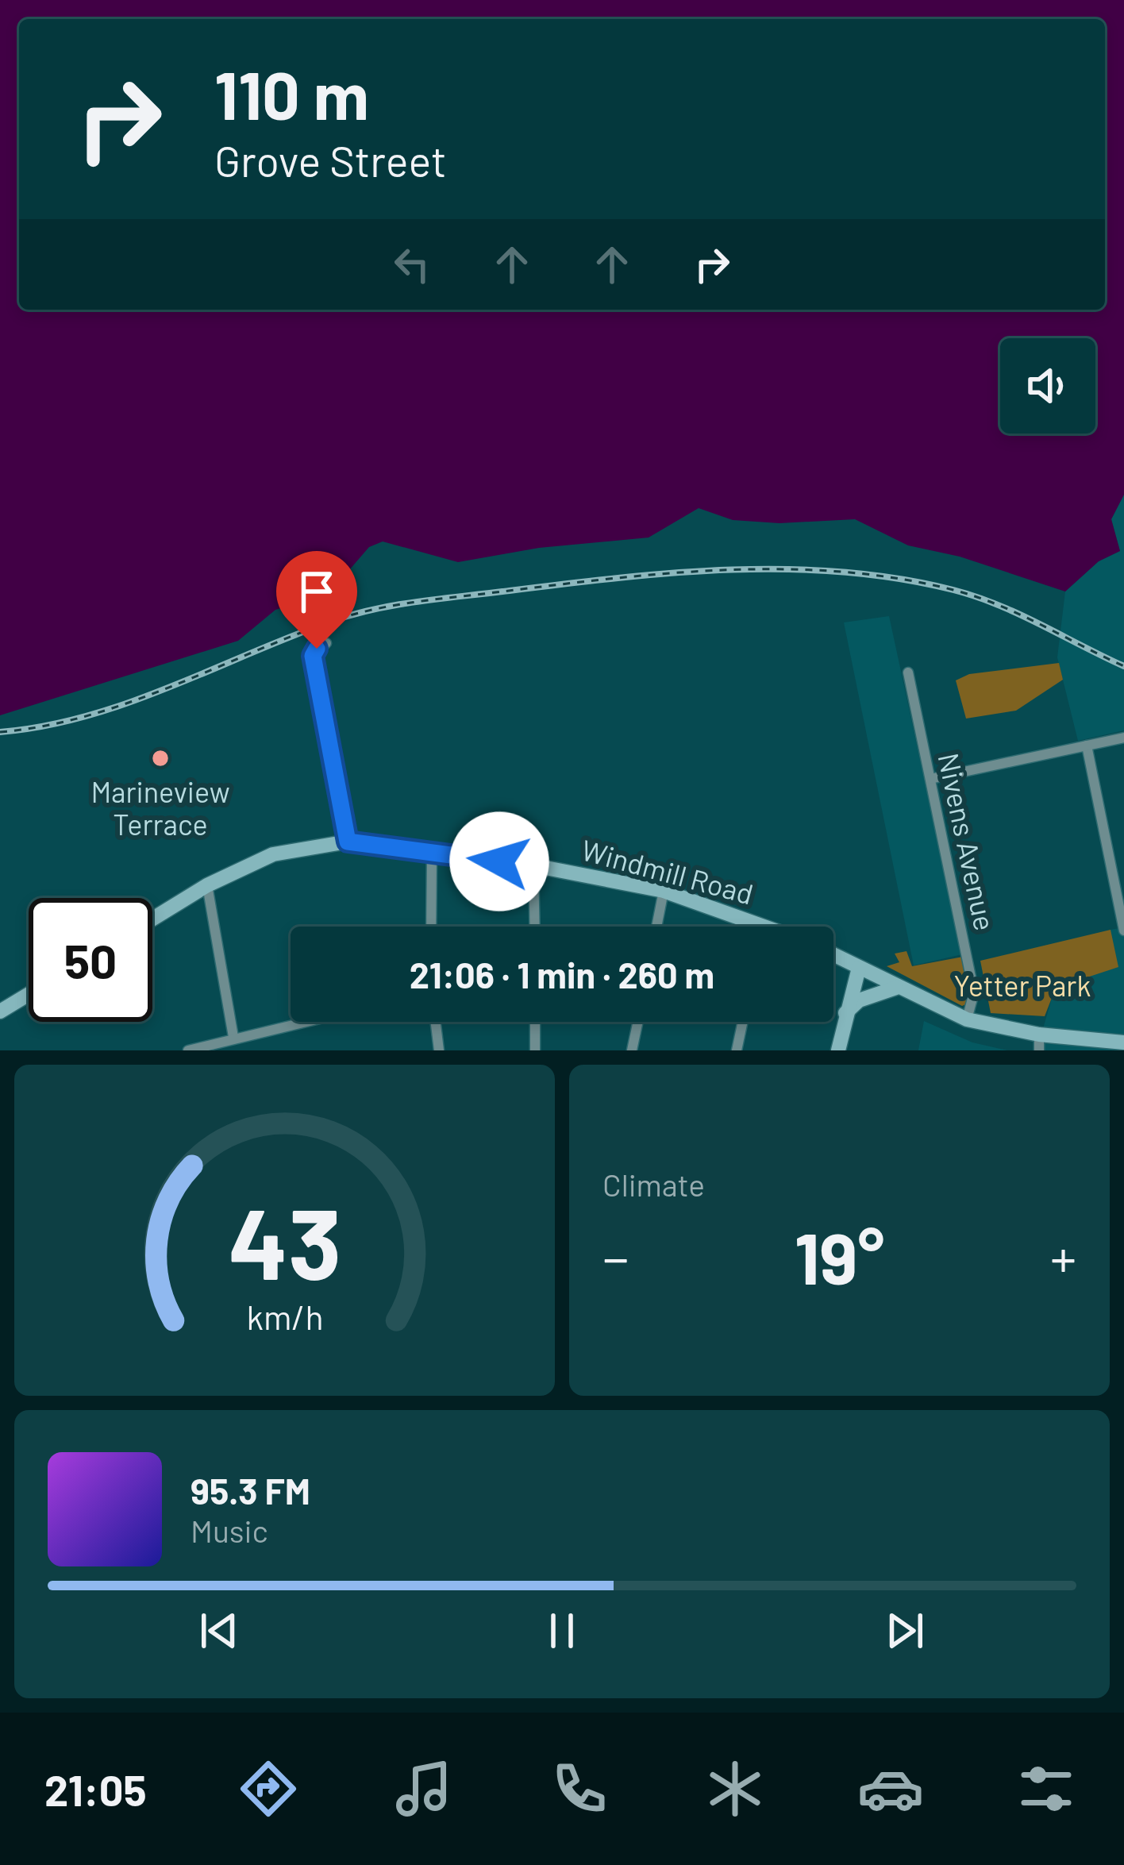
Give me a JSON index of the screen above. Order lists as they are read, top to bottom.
{
  "streets": {
    "main road": ["Windmill Road"],
    "street": ["Nivens Avenue"]
  },
  "crossings": [
    ["Nivens Avenue", "Windmill Road"]
  ],
  "parks": ["Yetter Park"],
  "places": ["Marineview Terrace"],
  "page": {
    "turn": ["110 m", "Grove Street"],
    "limit": "50",
    "trip": "21:06 · 1 min · 260 m",
    "tile": "Climate",
    "heat": ["−", "19°", "+"],
    "song": ["95.3 FM", "Music"],
    "tabs": "21:05",
    "gauge": ["43", "km/h"]
  }
}
